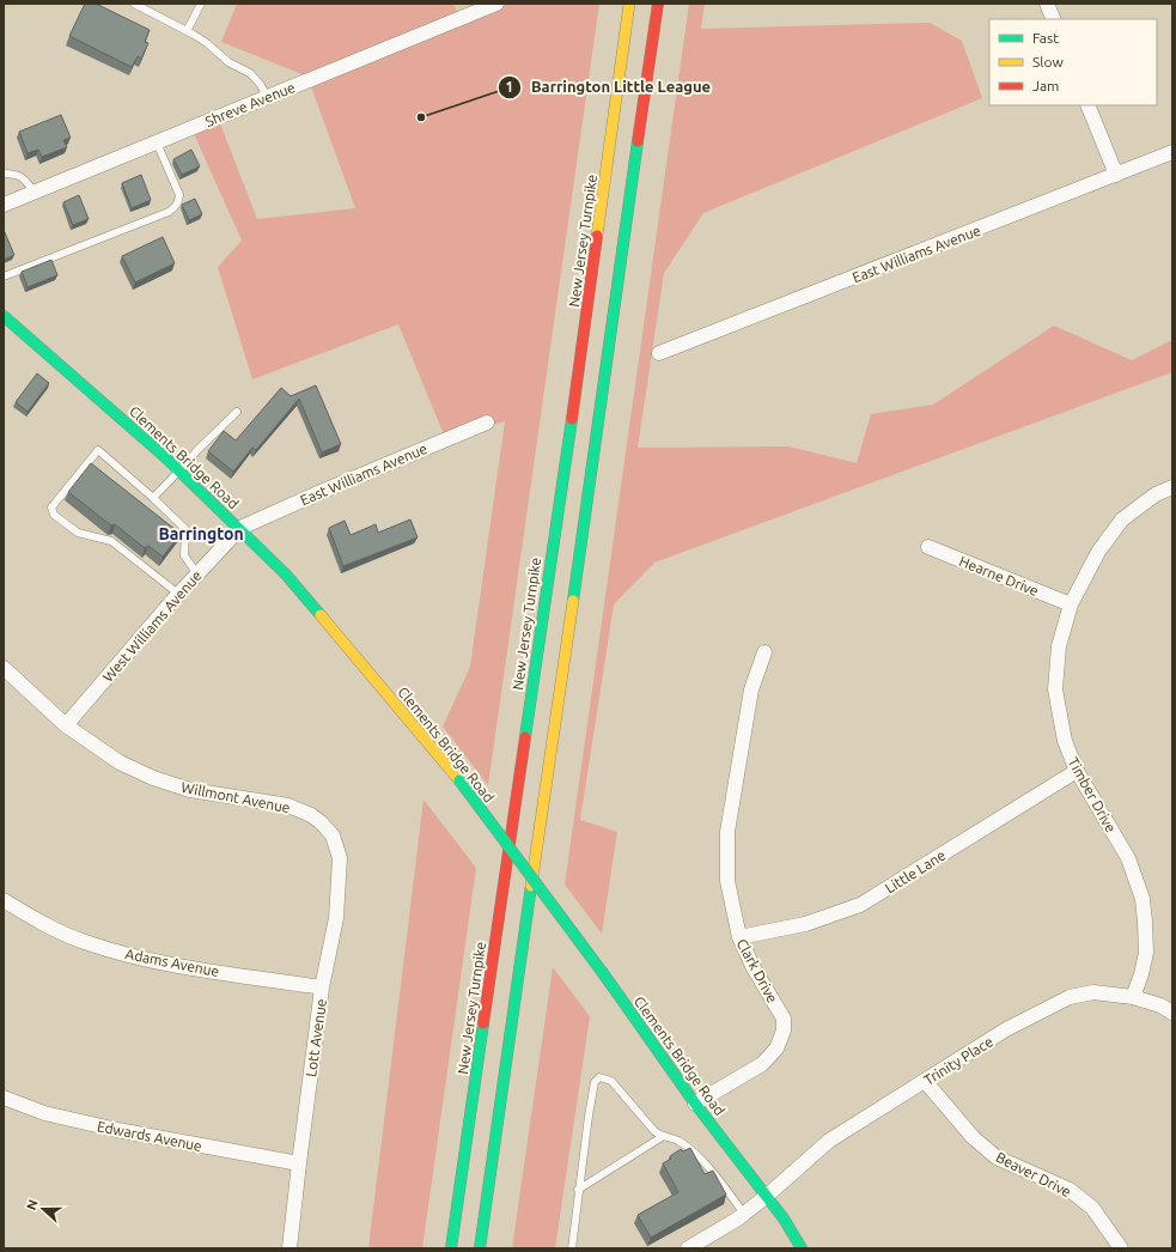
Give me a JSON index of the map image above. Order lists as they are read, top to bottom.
{
  "streets": {
    "main road": ["New Jersey Turnpike", "Clements Bridge Road"],
    "street": [
      "Shreve Avenue",
      "East Williams Avenue",
      "Hearne Drive",
      "West Williams Avenue",
      "Timber Drive",
      "Willmont Avenue",
      "Little Lane",
      "Adams Avenue",
      "Clark Drive",
      "Lott Avenue",
      "Trinity Place",
      "Edwards Avenue",
      "Beaver Drive"
    ]
  },
  "crossings": [
    ["East Williams Avenue", "Clements Bridge Road"],
    ["East Williams Avenue", "West Williams Avenue"],
    ["Clements Bridge Road", "West Williams Avenue"],
    ["Clements Bridge Road", "Clark Drive"],
    ["Clements Bridge Road", "Trinity Place"],
    ["Hearne Drive", "Timber Drive"],
    ["West Williams Avenue", "Willmont Avenue"],
    ["Timber Drive", "Little Lane"],
    ["Timber Drive", "Trinity Place"],
    ["Willmont Avenue", "Lott Avenue"],
    ["Little Lane", "Clark Drive"],
    ["Adams Avenue", "Lott Avenue"],
    ["Lott Avenue", "Edwards Avenue"],
    ["Trinity Place", "Beaver Drive"]
  ],
  "districts": ["Barrington"],
  "places": ["Barrington Little League"],
  "legend": ["Fast", "Slow", "Jam"],
  "north": "left"
}
